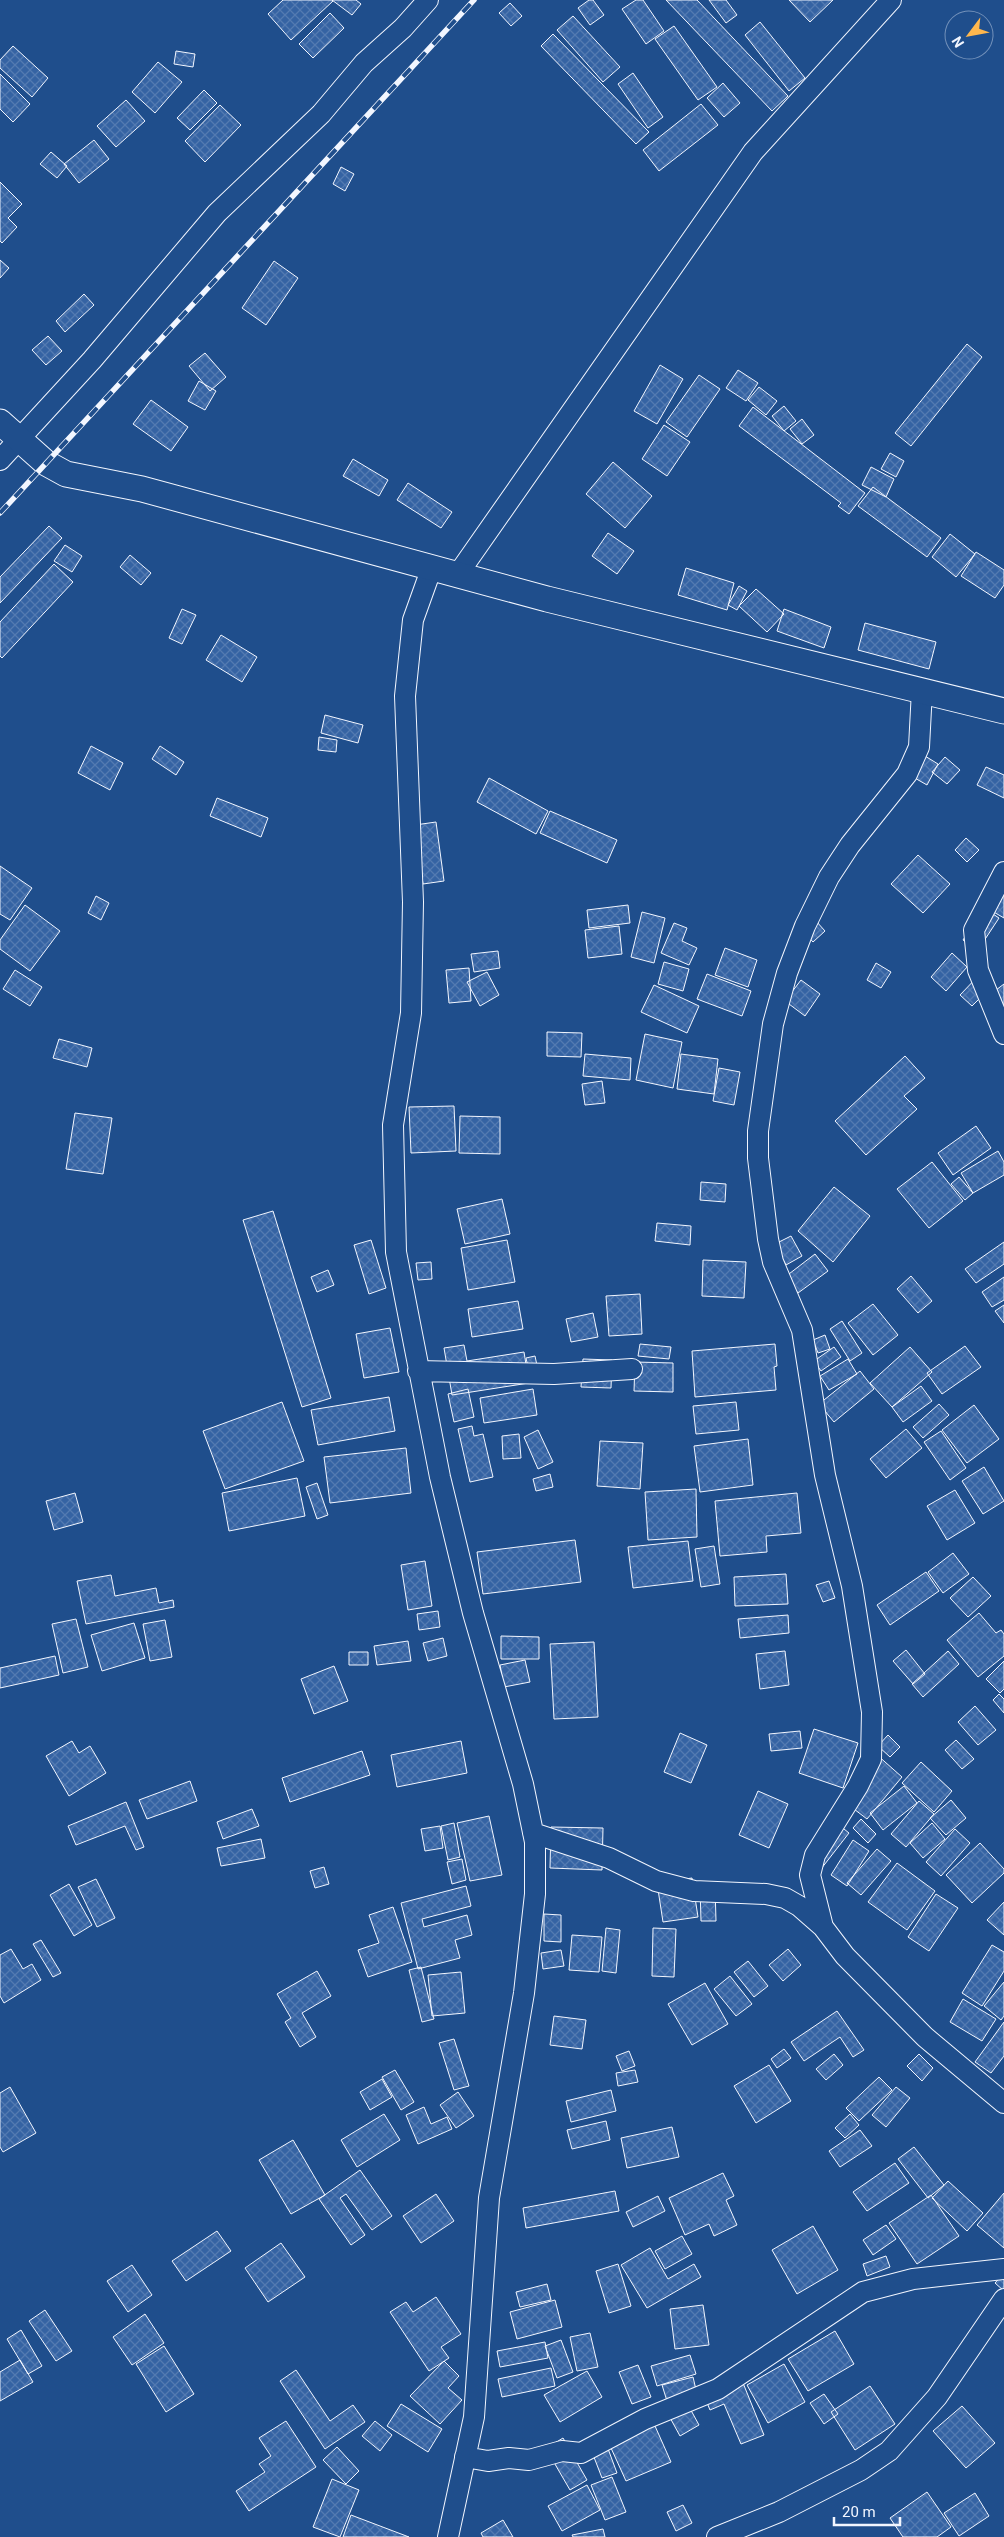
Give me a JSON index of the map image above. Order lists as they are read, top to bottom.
{
  "scale_bar": "20 m",
  "north": "bottom left"
}
